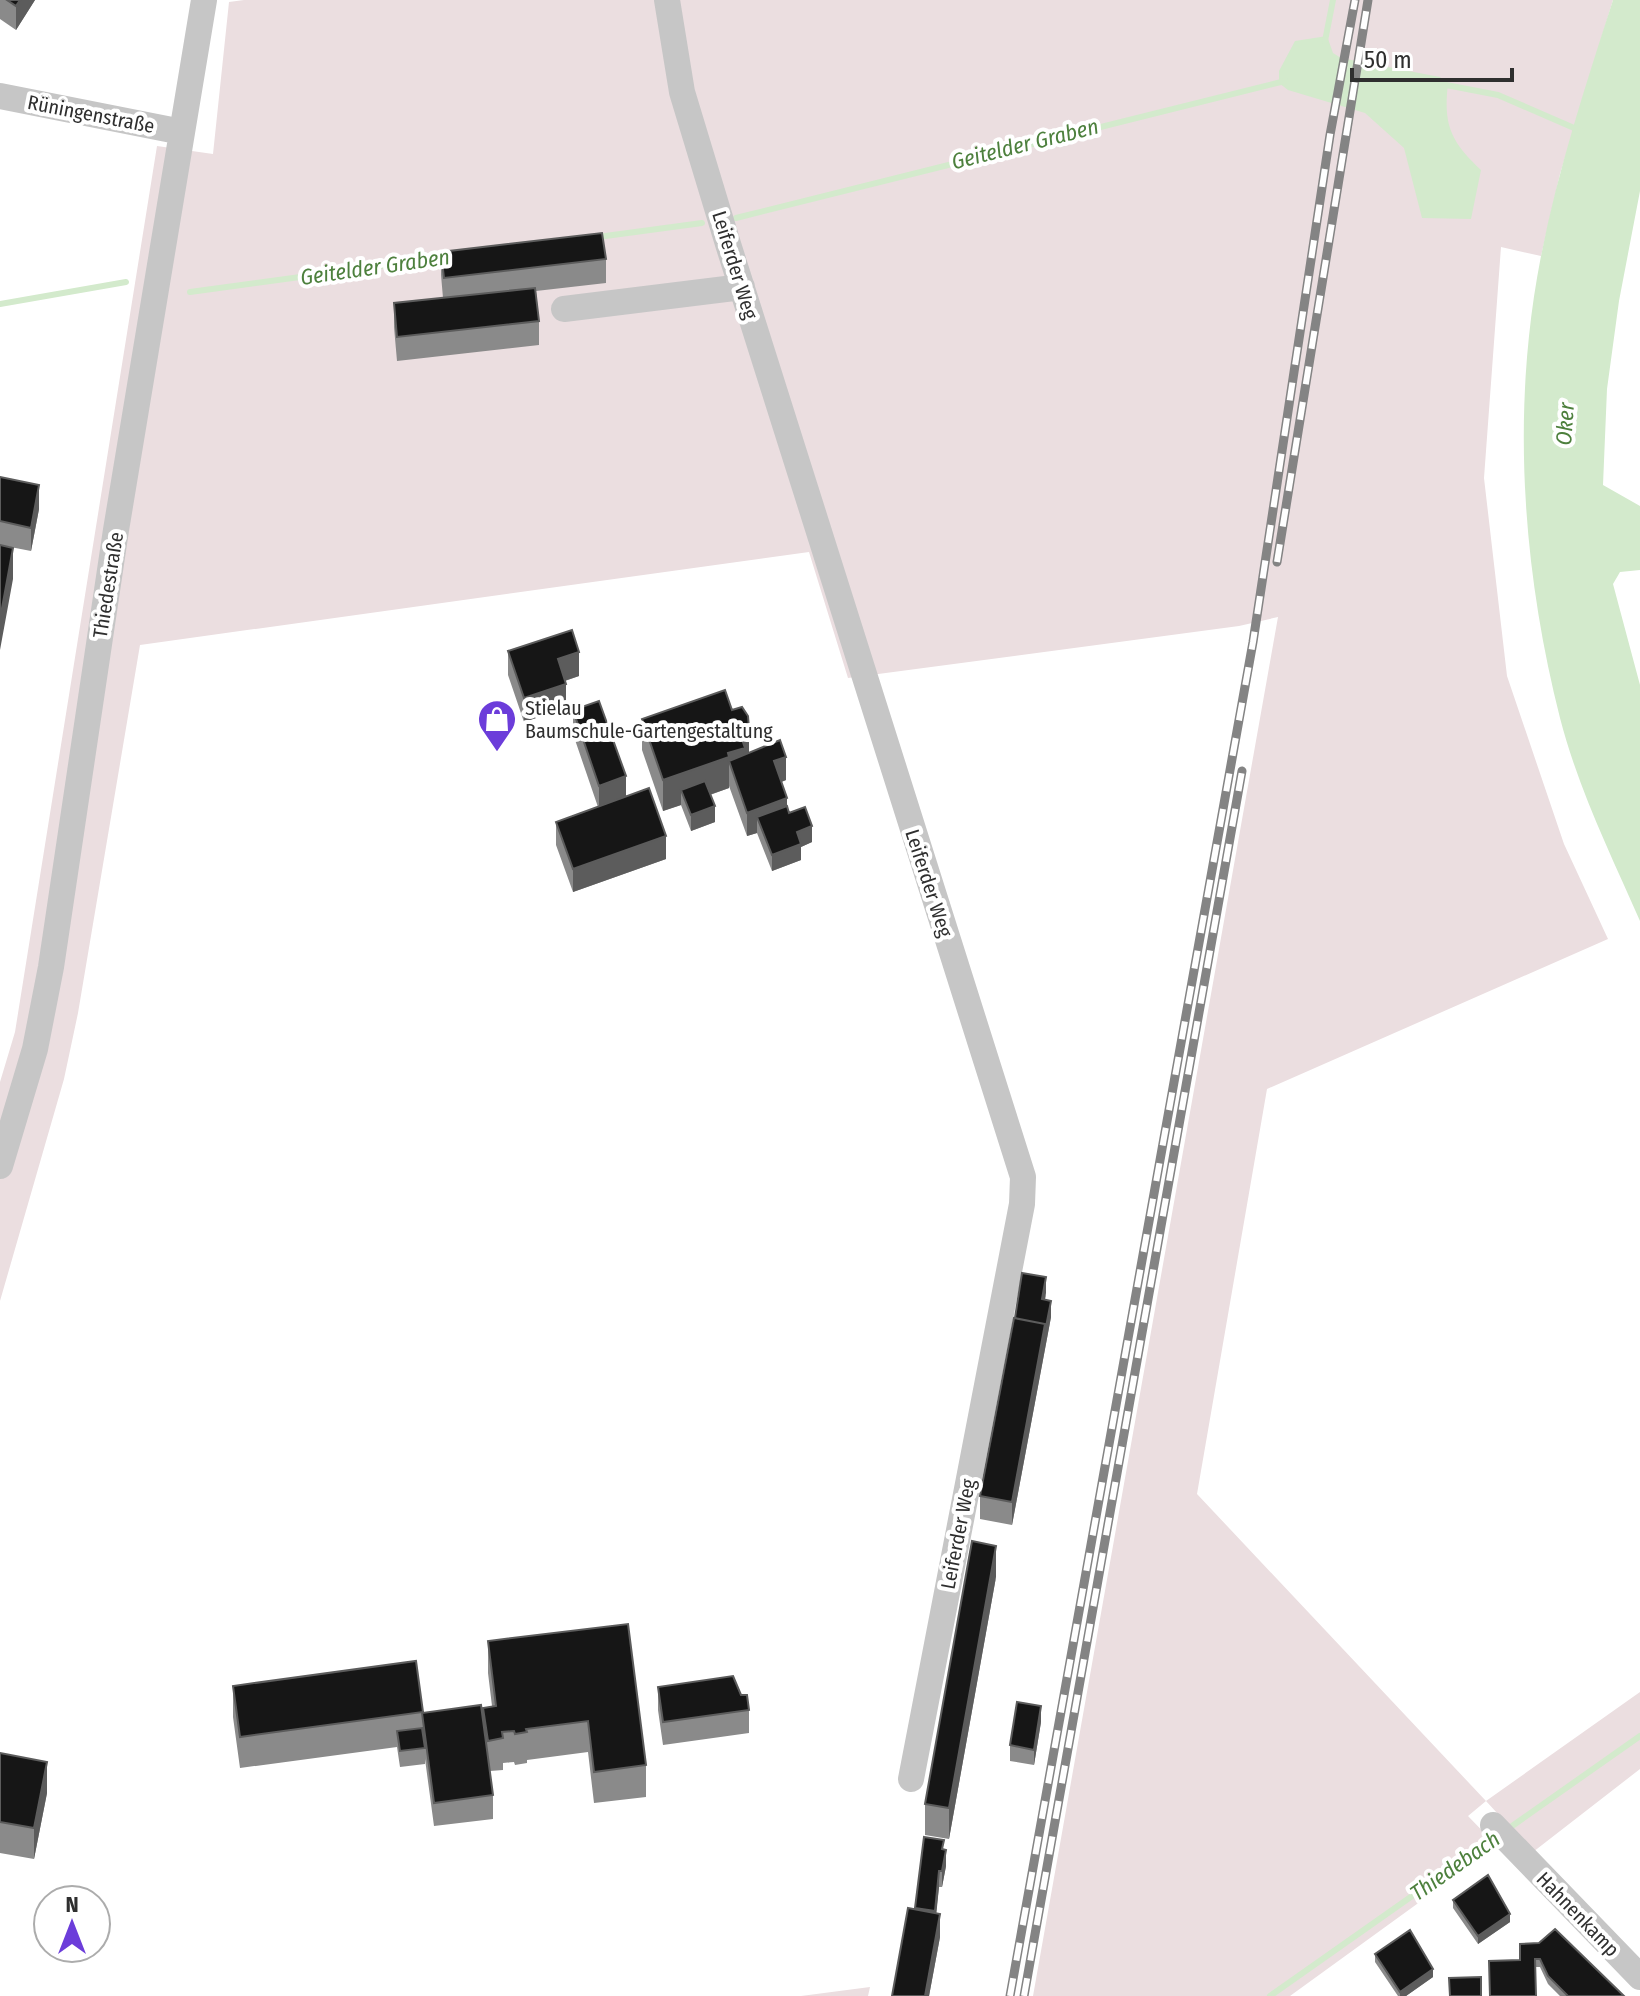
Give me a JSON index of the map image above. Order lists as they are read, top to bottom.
{
  "streets": {
    "street": [
      "Rüningenstraße",
      "Leiferder Weg",
      "Thiedestraße",
      "Hahnenkamp"
    ]
  },
  "crossings": [
    ["Rüningenstraße", "Thiedestraße"]
  ],
  "water": ["Geitelder Graben", "Oker", "Thiedebach"],
  "places": {
    "shop": ["Stielau Baumschule-Gartengestaltung"]
  },
  "scale_bar": "50 m",
  "north": "top"
}
